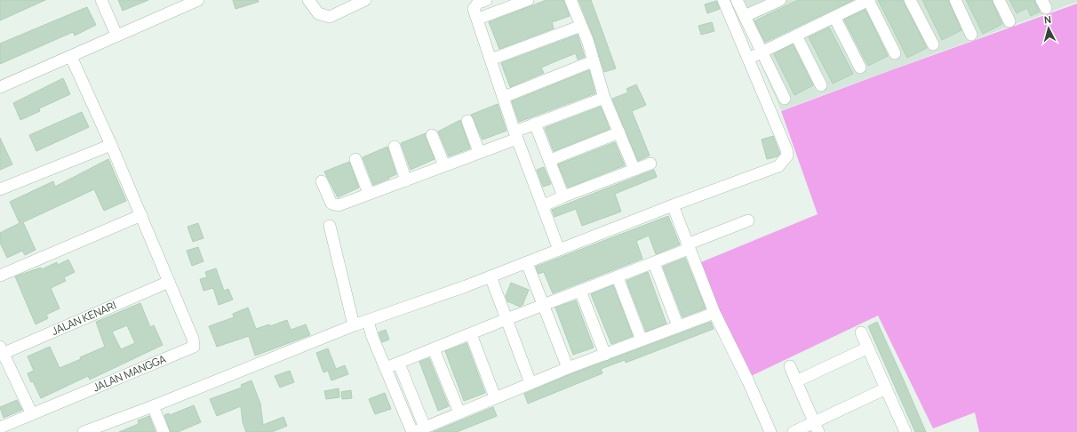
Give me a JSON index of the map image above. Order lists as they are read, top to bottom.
{
  "streets": {
    "street": ["JALAN KENARI", "JALAN MANGGA"]
  },
  "crossings": [
    ["JALAN KENARI", "JALAN MANGGA"]
  ],
  "north": "top"
}
